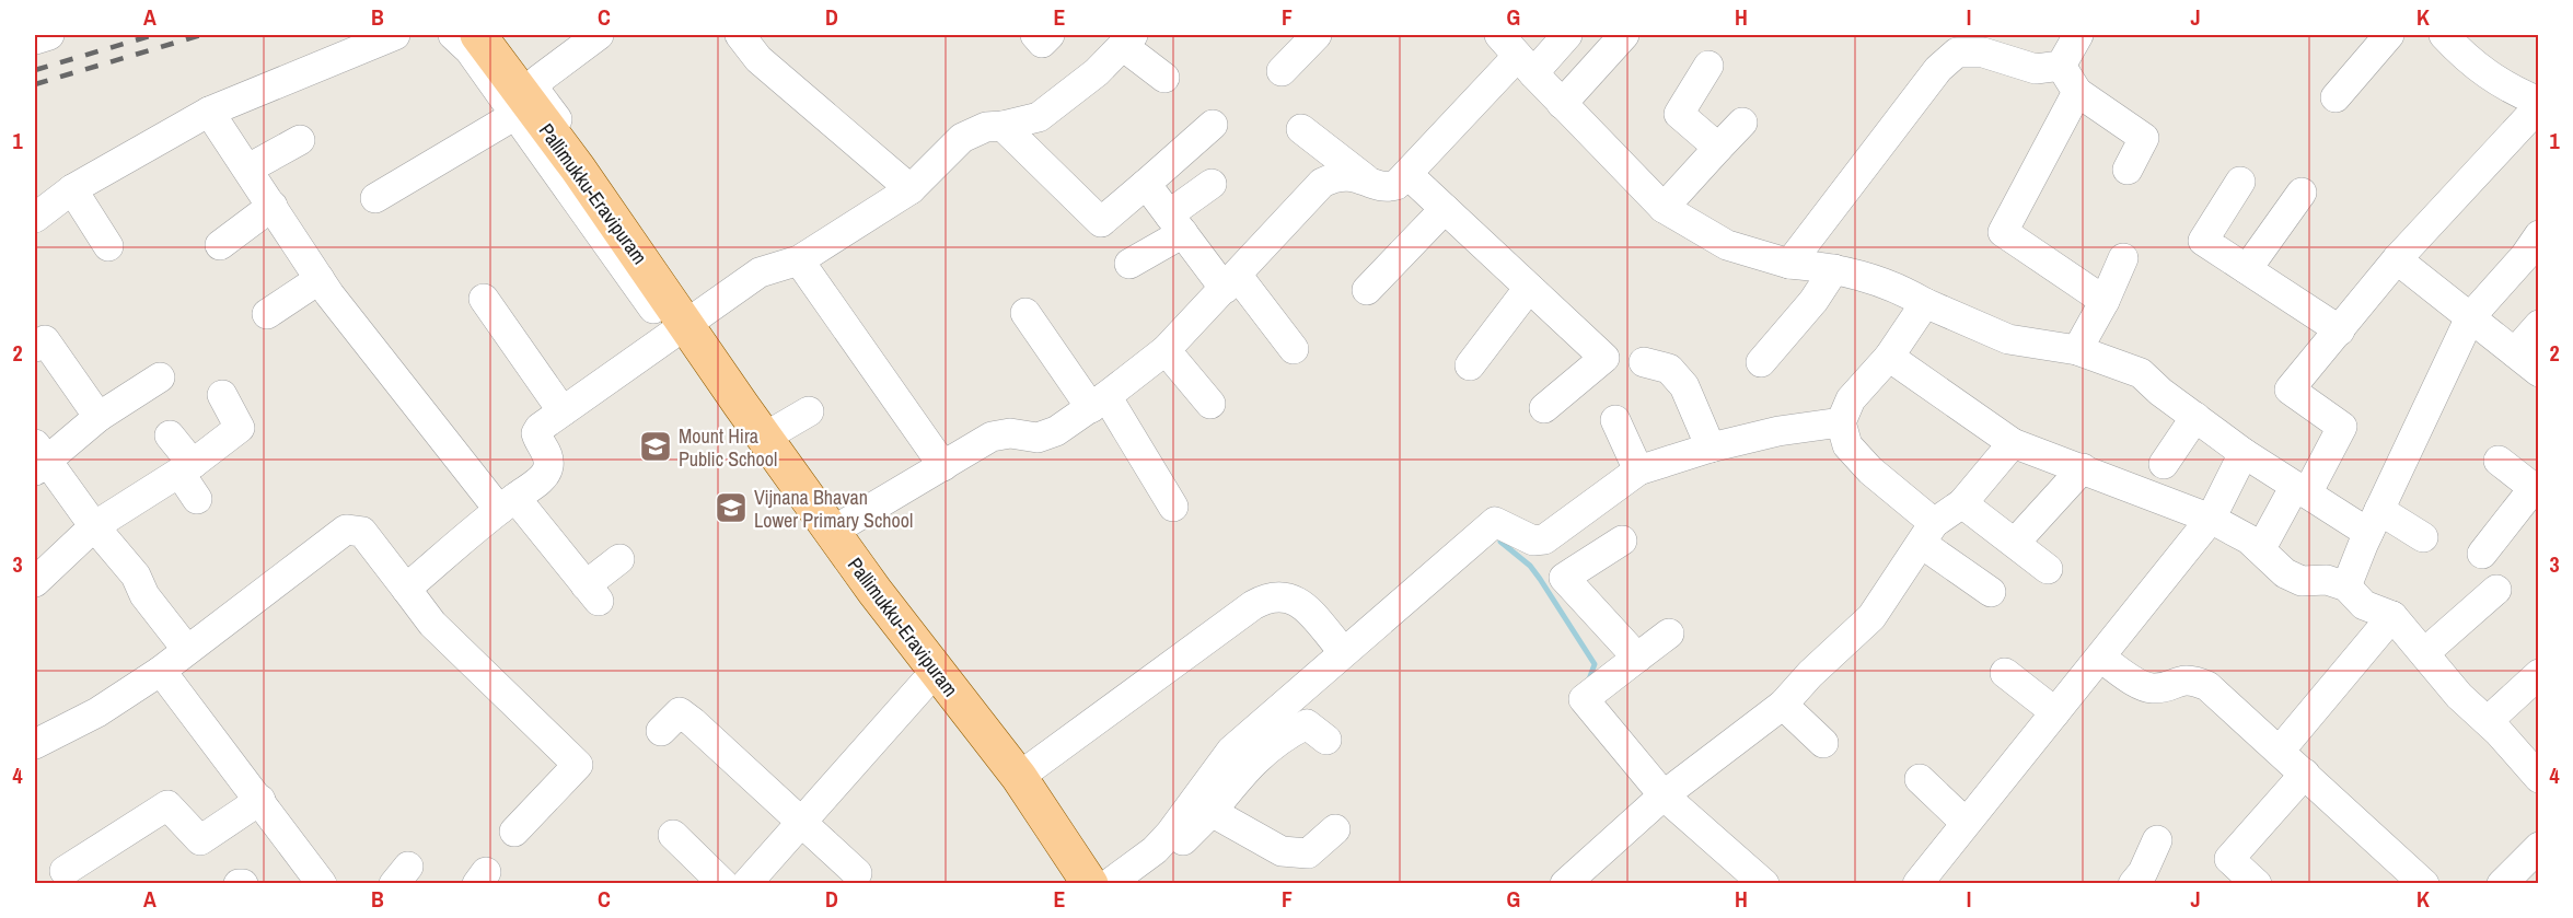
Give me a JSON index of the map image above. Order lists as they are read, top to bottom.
{
  "streets": {
    "main road": ["Pallimukku-Eravipuram"]
  },
  "places": {
    "school or university": ["Mount Hira Public School", "Vijnana Bhavan Lower Primary School"]
  },
  "grid": {
    "columns": [
      "A",
      "B",
      "C",
      "D",
      "E",
      "F",
      "G",
      "H",
      "I",
      "J",
      "K"
    ],
    "rows": [
      "1",
      "2",
      "3",
      "4"
    ]
  }
}
